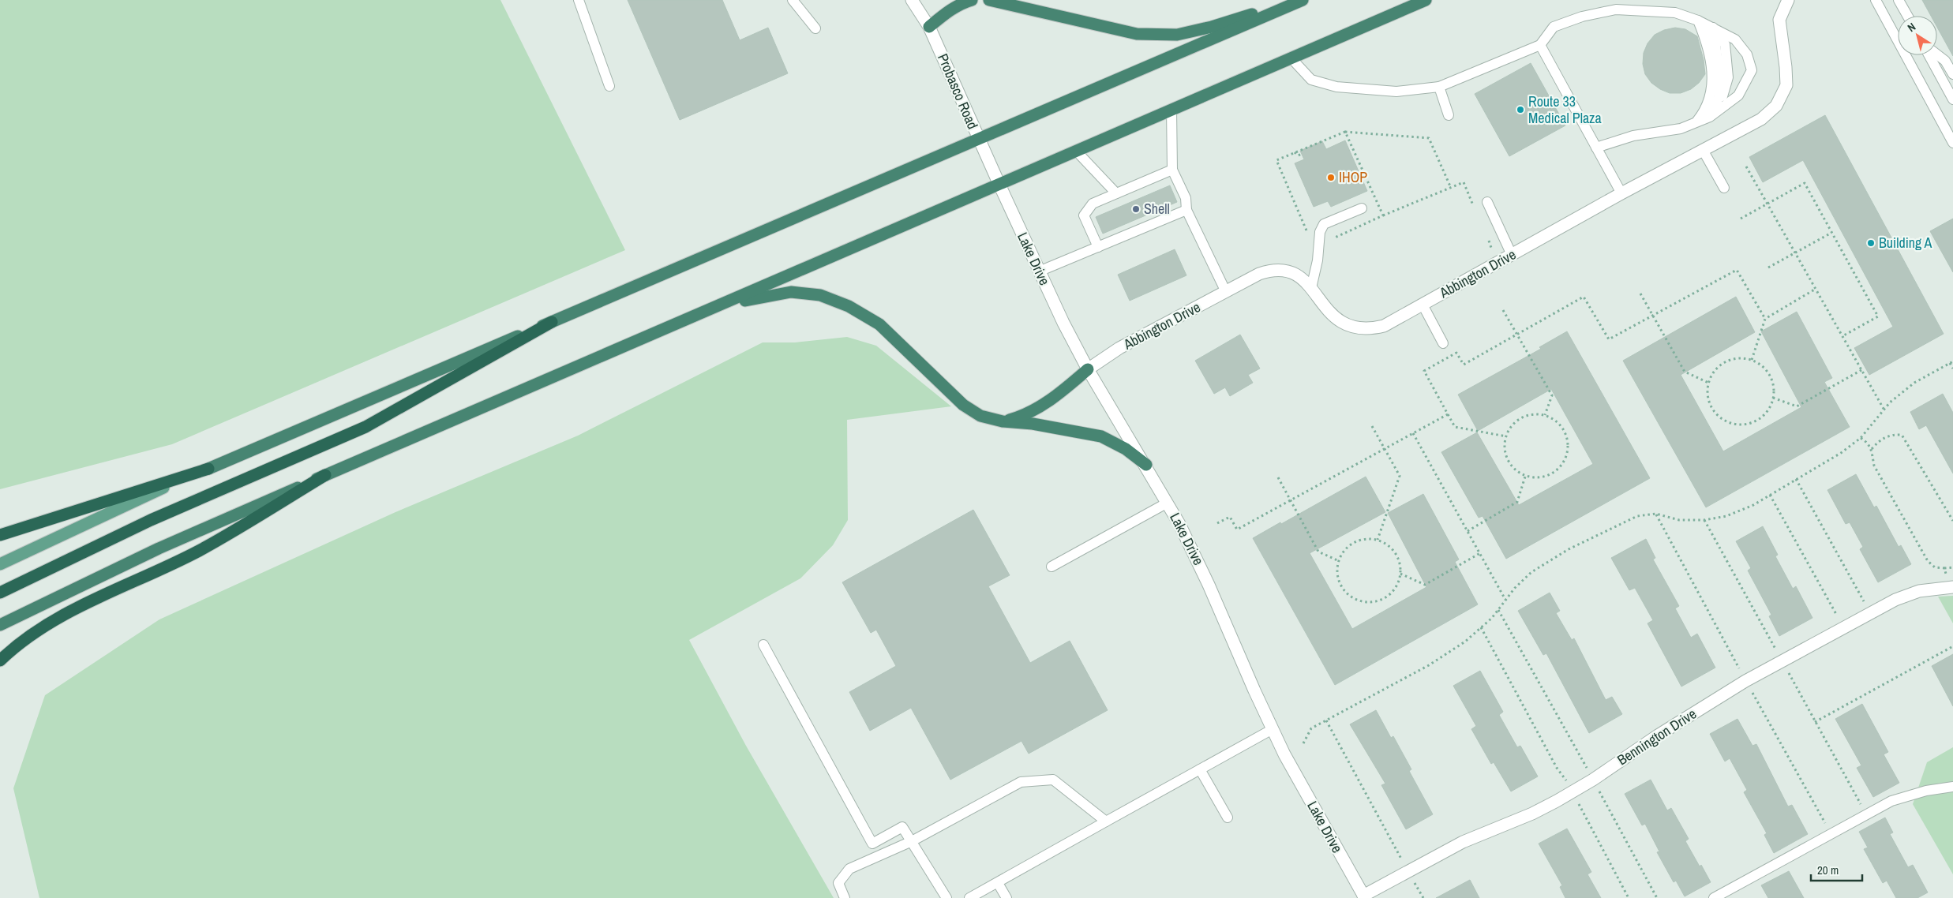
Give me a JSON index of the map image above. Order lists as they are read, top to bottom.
{
  "streets": {
    "street": [
      "Probasco Road",
      "Lake Drive",
      "Abbington Drive",
      "Bennington Drive"
    ]
  },
  "crossings": [
    ["Probasco Road", "Lake Drive"],
    ["Lake Drive", "Abbington Drive"],
    ["Lake Drive", "Bennington Drive"]
  ],
  "places": [
    "Route 33 Medical Plaza",
    "IHOP",
    "Shell",
    "Building A"
  ],
  "scale_bar": "20 m",
  "north": "top left"
}
